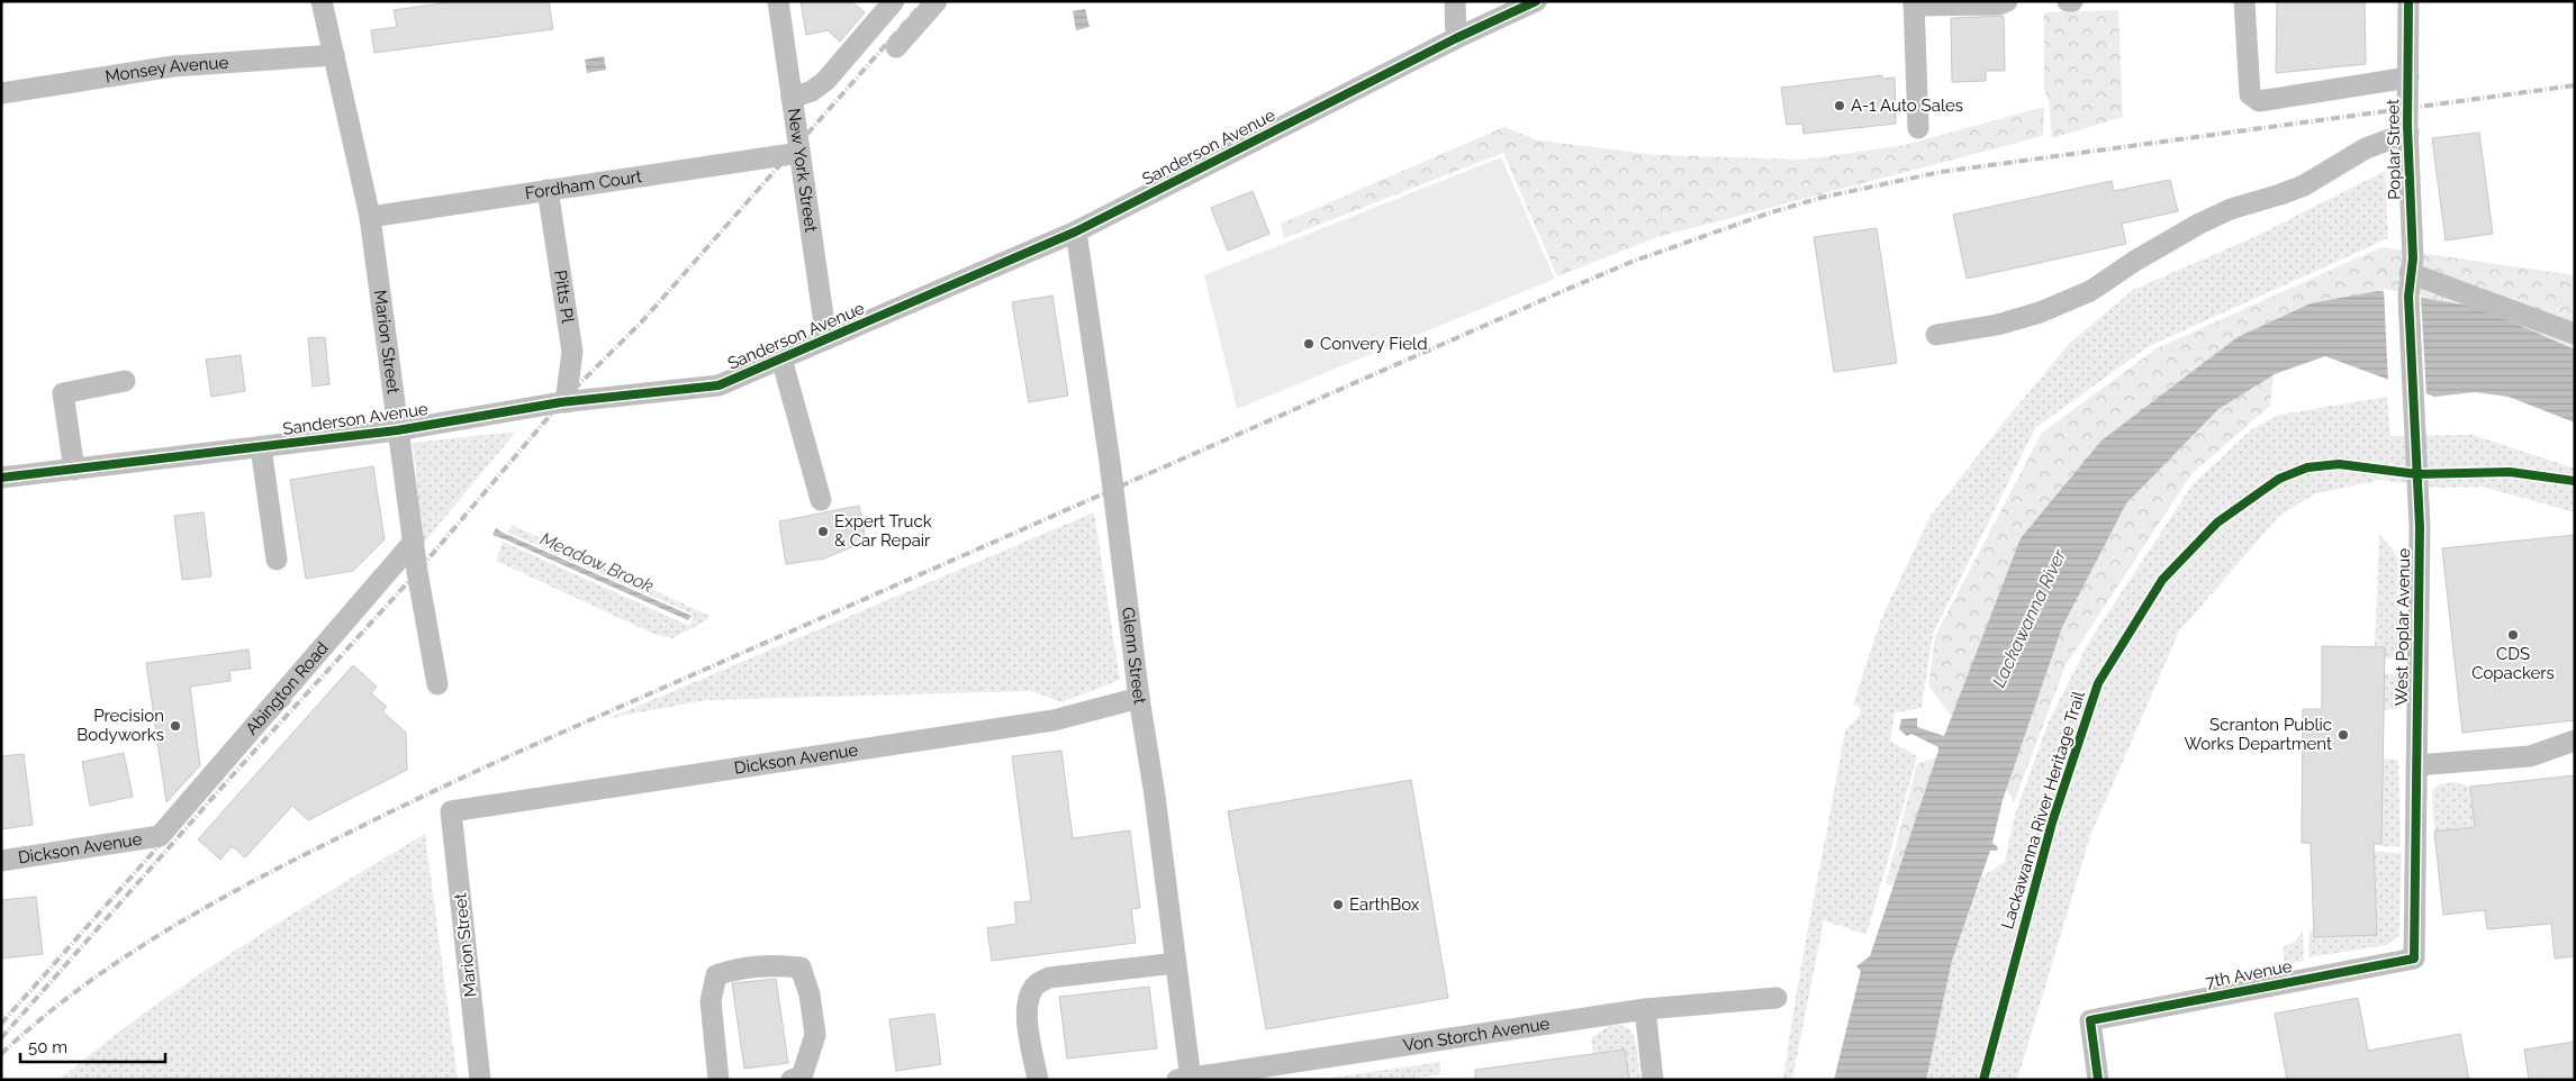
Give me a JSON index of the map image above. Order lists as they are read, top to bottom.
{
  "streets": {
    "street": [
      "Monsey Avenue",
      "Sanderson Avenue",
      "Poplar Street",
      "New York Street",
      "Fordham Court",
      "Pitts Pl",
      "Marion Street",
      "West Poplar Avenue",
      "Glenn Street",
      "Abington Road",
      "Dickson Avenue",
      "7th Avenue",
      "Von Storch Avenue"
    ],
    "cycle path": ["Lackawanna River Heritage Trail"]
  },
  "crossings": [
    ["Monsey Avenue", "Marion Street"],
    ["Sanderson Avenue", "New York Street"],
    ["Sanderson Avenue", "Pitts Pl"],
    ["Sanderson Avenue", "Marion Street"],
    ["Sanderson Avenue", "Glenn Street"],
    ["Poplar Street", "West Poplar Avenue"],
    ["New York Street", "Fordham Court"],
    ["Fordham Court", "Pitts Pl"],
    ["Fordham Court", "Marion Street"],
    ["Marion Street", "Abington Road"],
    ["Marion Street", "Dickson Avenue"],
    ["West Poplar Avenue", "7th Avenue"],
    ["Glenn Street", "Dickson Avenue"],
    ["Glenn Street", "Von Storch Avenue"],
    ["Abington Road", "Dickson Avenue"]
  ],
  "water": ["Meadow Brook", "Lackawanna River"],
  "places": [
    "A-1 Auto Sales",
    "Convery Field",
    "Expert Truck & Car Repair",
    "CDS Copackers",
    "Precision Bodyworks",
    "Scranton Public Works Department",
    "EarthBox"
  ],
  "scale_bar": "50 m"
}
